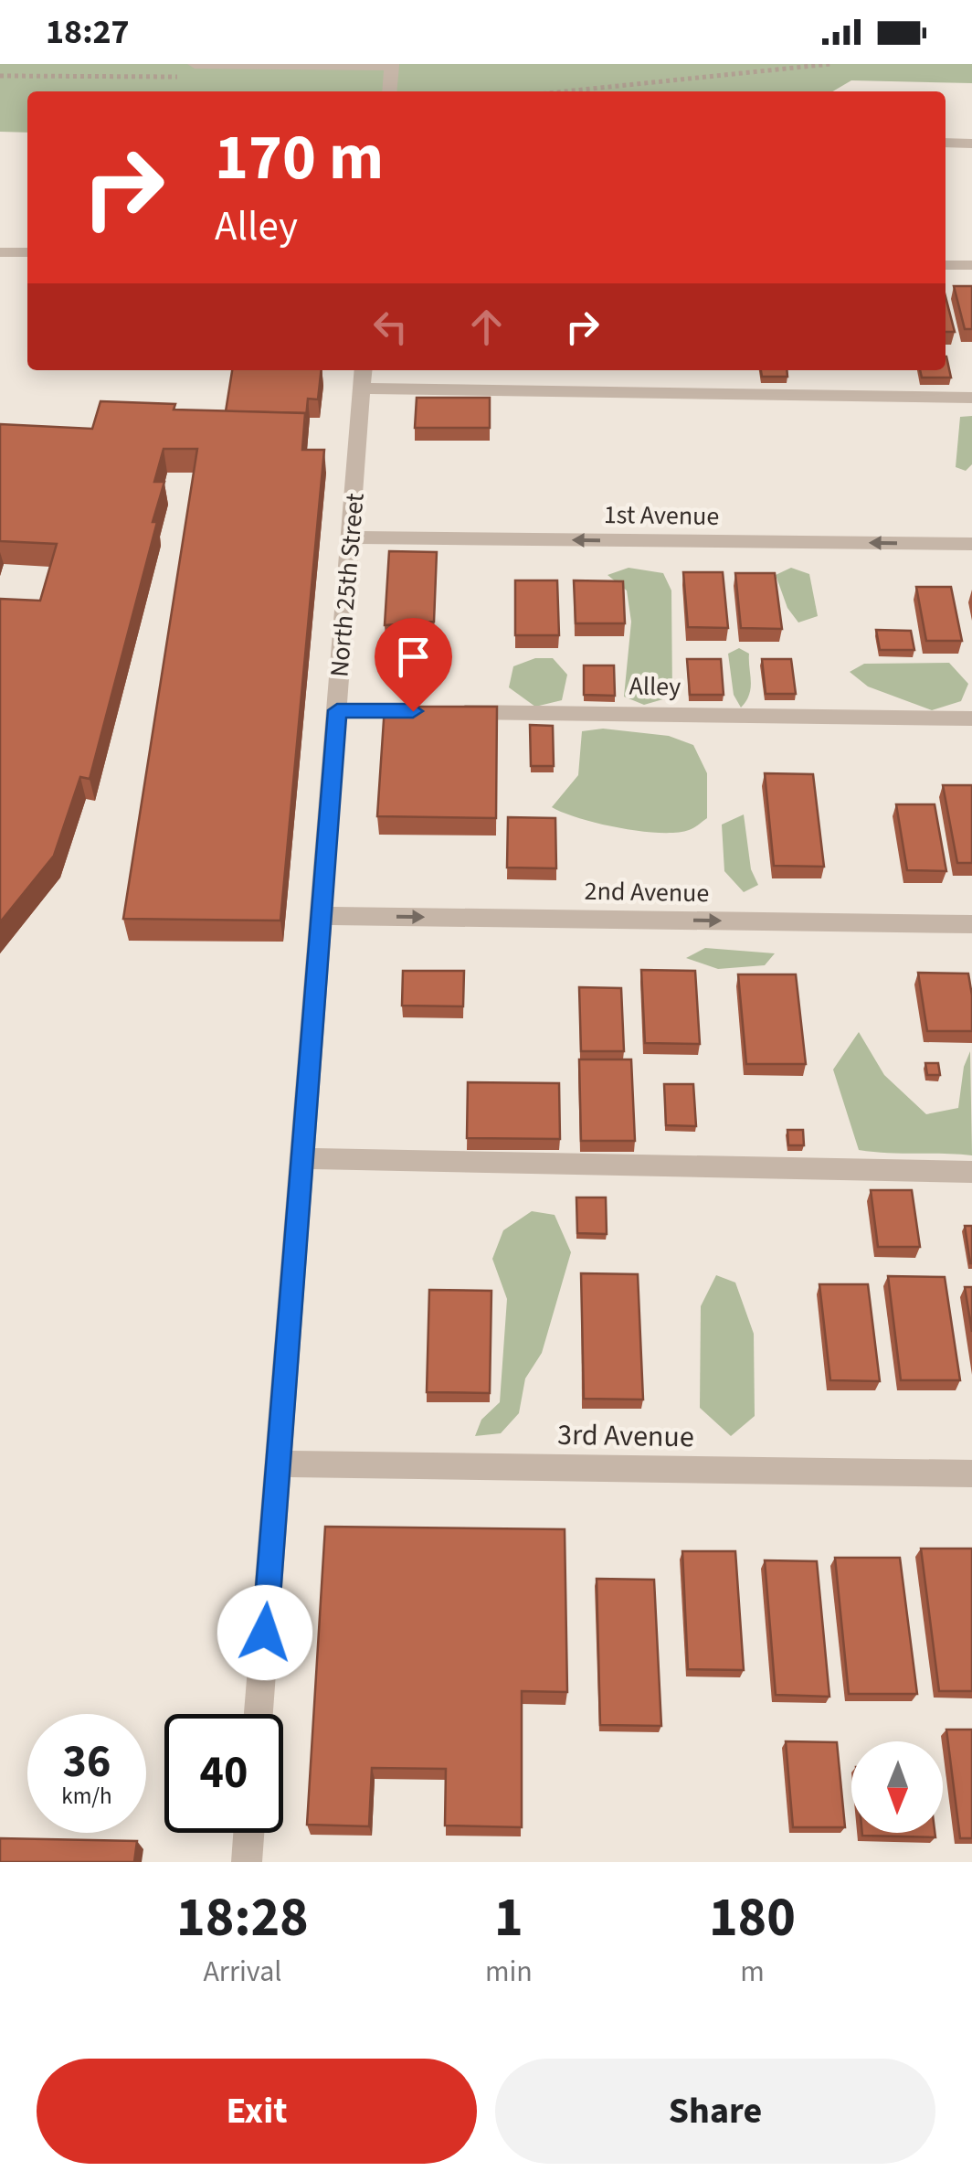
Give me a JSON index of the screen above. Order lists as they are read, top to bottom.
{
  "streets": {
    "street": [
      "1st Avenue",
      "North 25th Street",
      "Alley",
      "2nd Avenue",
      "3rd Avenue"
    ]
  },
  "crossings": [
    ["1st Avenue", "North 25th Street"],
    ["North 25th Street", "Alley"],
    ["North 25th Street", "2nd Avenue"],
    ["North 25th Street", "3rd Avenue"]
  ],
  "one_way": ["2nd Avenue"],
  "north": "bottom",
  "page": {
    "status": "18:27",
    "turn": ["170 m", "Alley"],
    "speed": "36 km/h",
    "limit": "40",
    "eta": [
      "18:28",
      "Arrival",
      "1",
      "min",
      "180",
      "m"
    ],
    "buttons": ["Exit", "Share"]
  }
}
